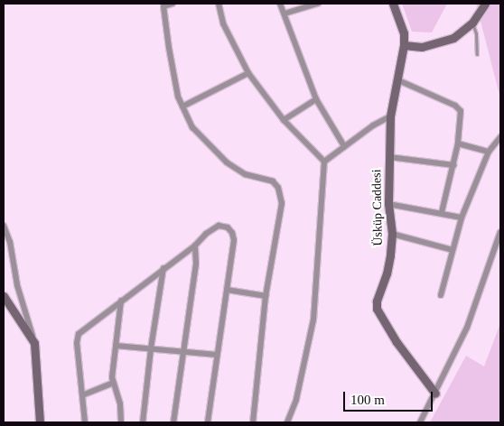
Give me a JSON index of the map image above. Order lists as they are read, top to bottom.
{
  "streets": {
    "street": ["Üsküp Caddesi"]
  },
  "scale_bar": "100 m"
}
